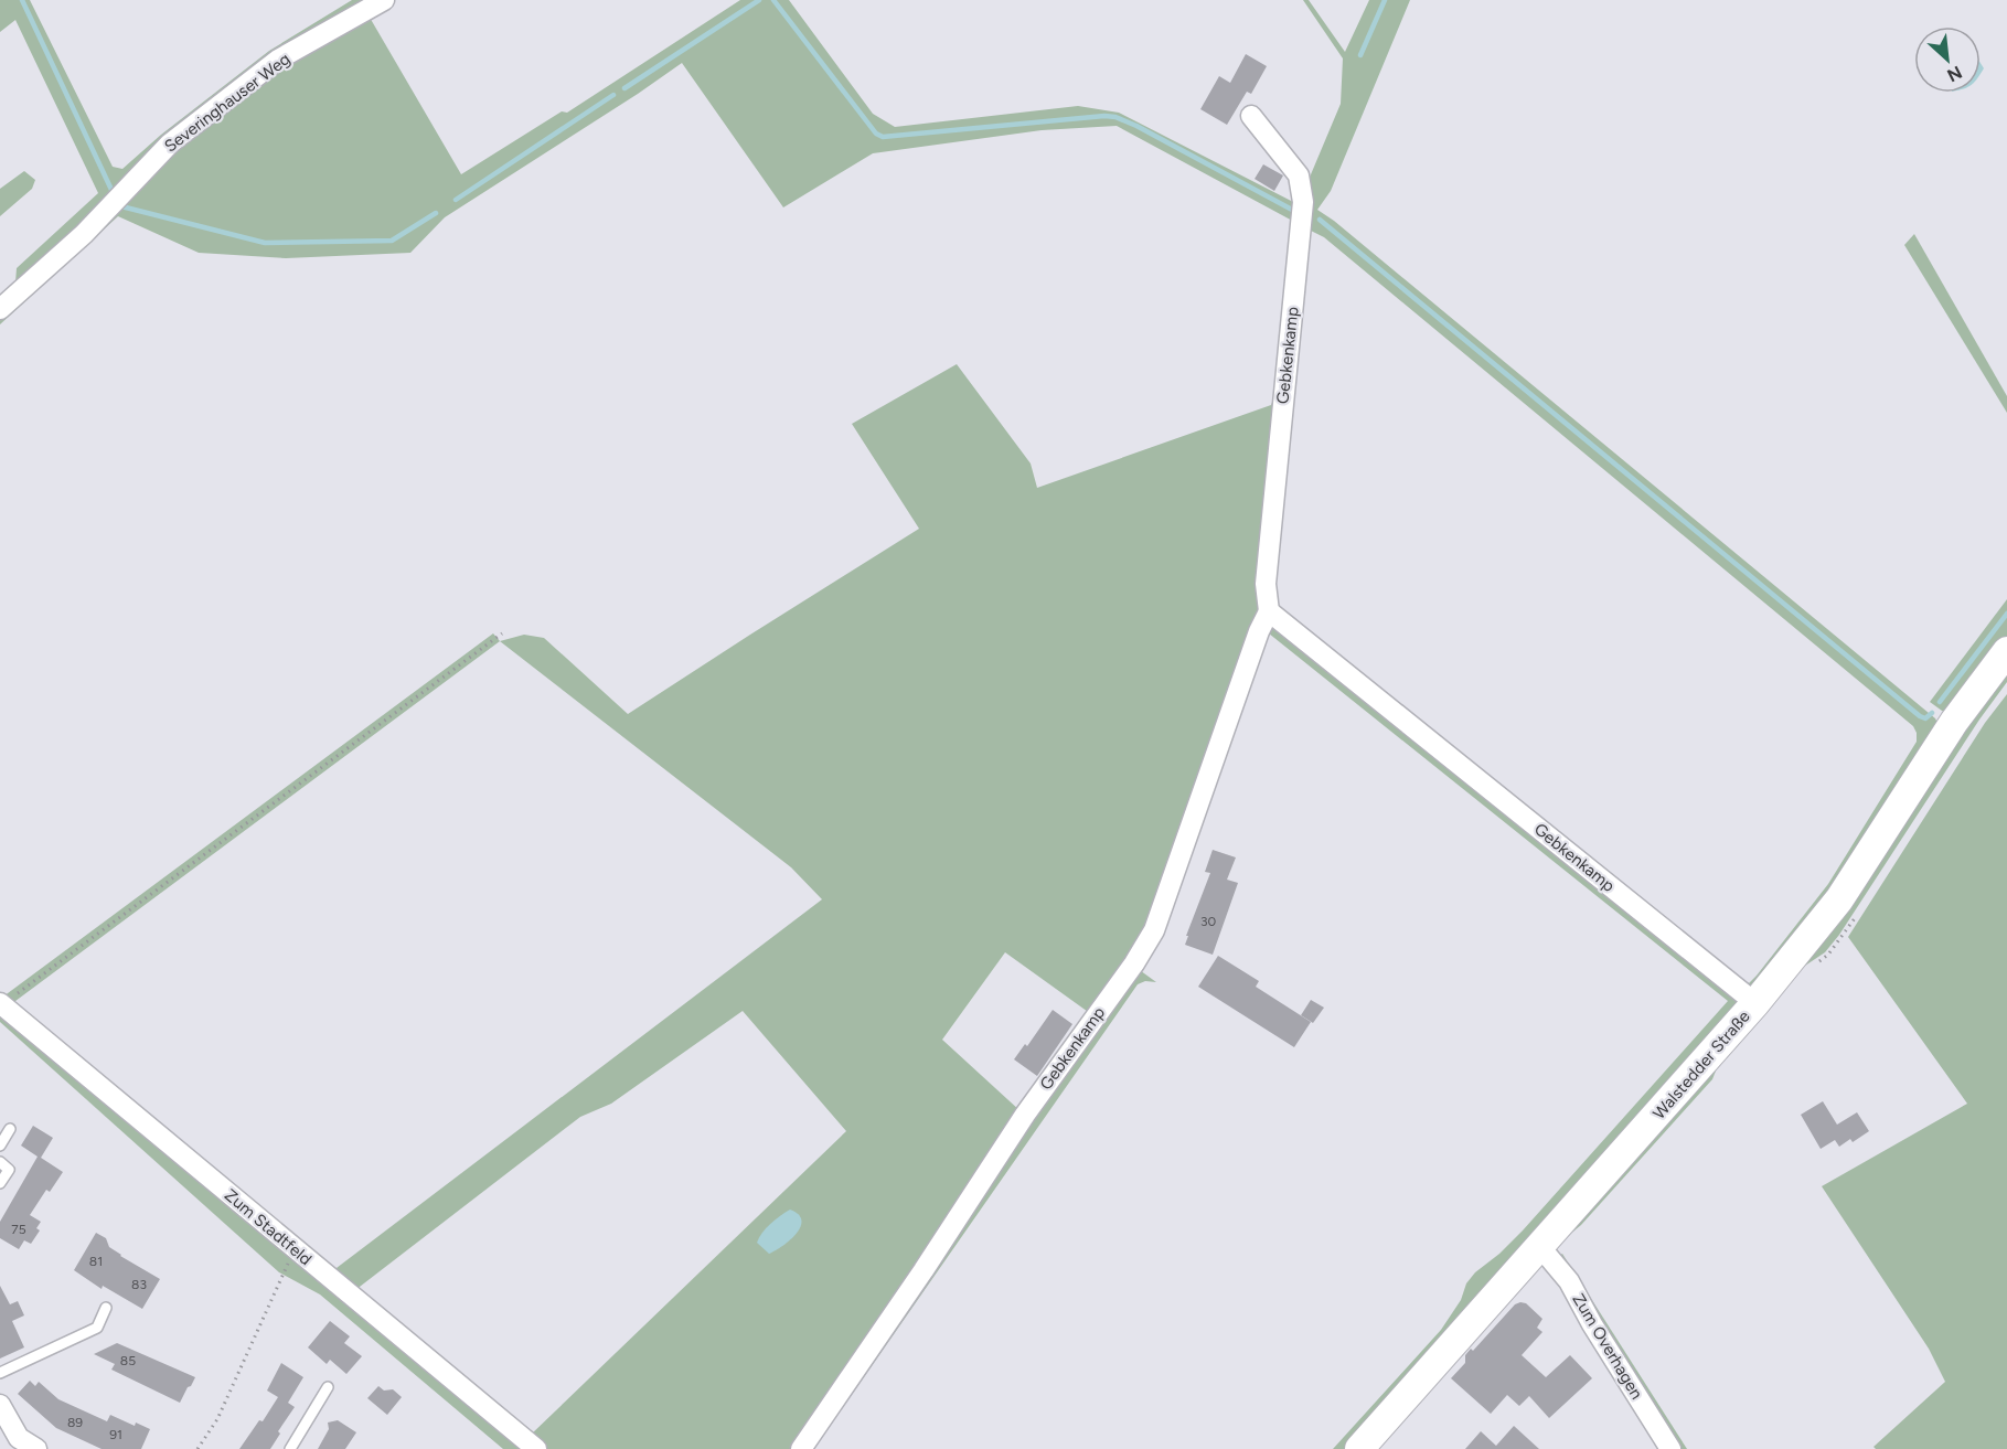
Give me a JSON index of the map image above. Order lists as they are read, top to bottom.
{
  "streets": {
    "main road": ["Walstedder Straße"],
    "street": [
      "Severinghauser Weg",
      "Gebkenkamp",
      "Zum Stadtfeld",
      "Zum Overhagen"
    ]
  },
  "crossings": [
    ["Gebkenkamp", "Walstedder Straße"],
    ["Walstedder Straße", "Zum Overhagen"]
  ],
  "house_numbers": [
    "30",
    "75",
    "81",
    "83",
    "85",
    "89",
    "91"
  ],
  "north": "bottom right"
}
